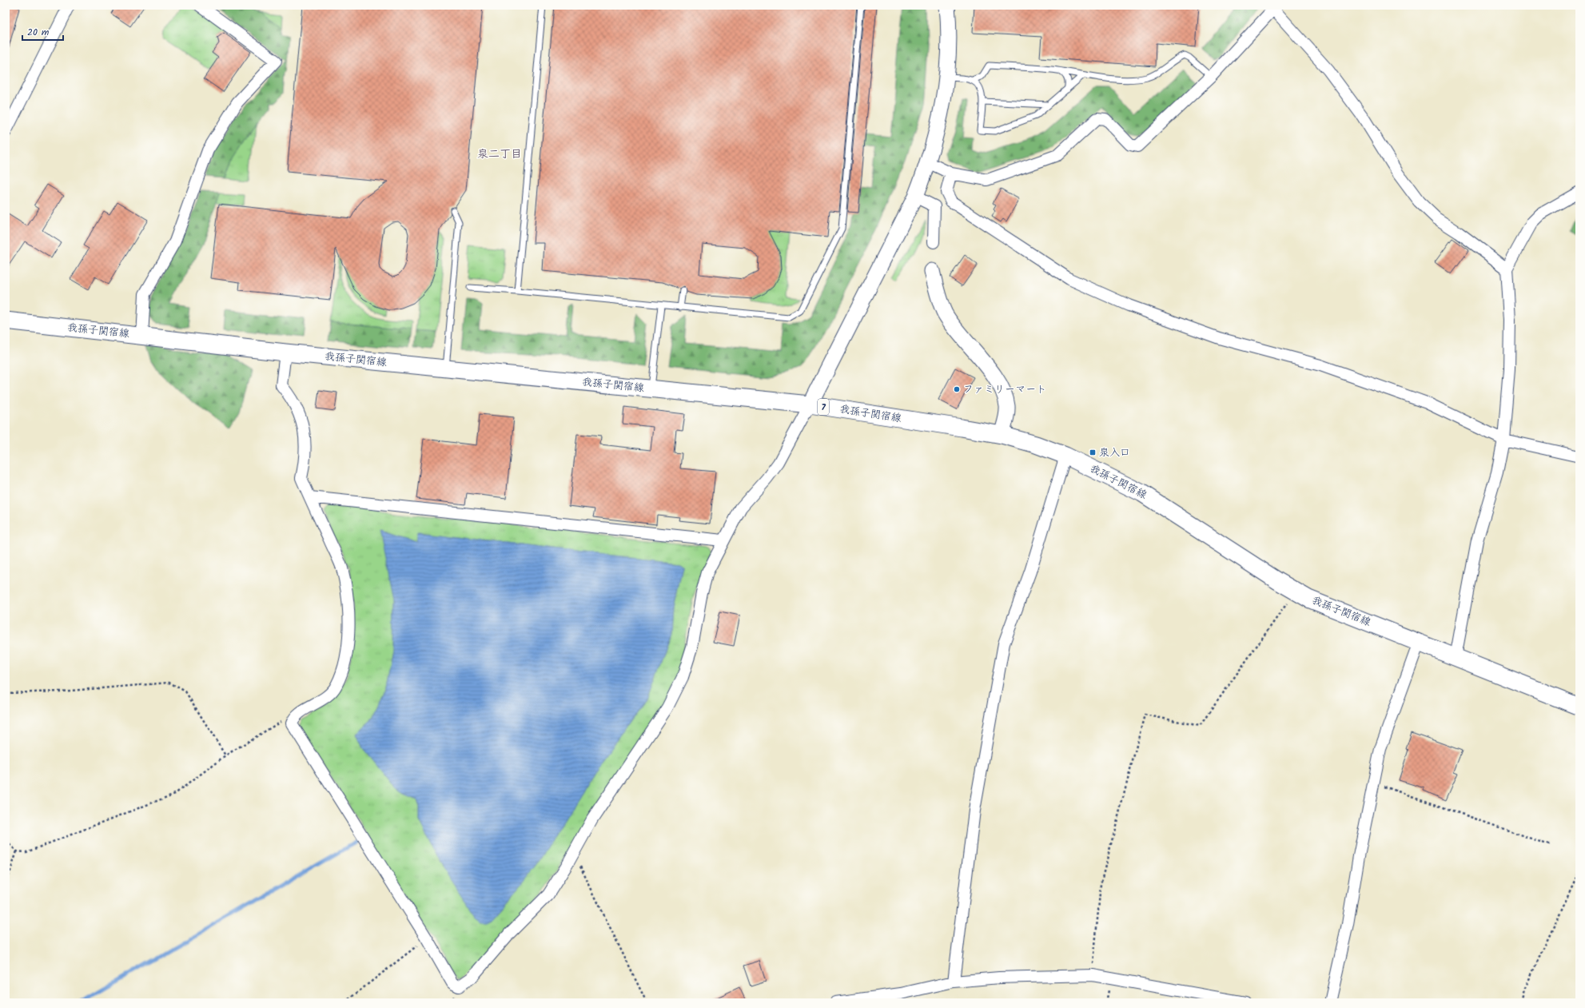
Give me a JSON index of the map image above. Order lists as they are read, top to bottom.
{
  "streets": {
    "main road": ["我孫子関宿線", "7"]
  },
  "districts": ["泉二丁目"],
  "places": {
    "other": ["ファミリーマート"],
    "transit": ["泉入口"]
  },
  "scale_bar": "20 m"
}
